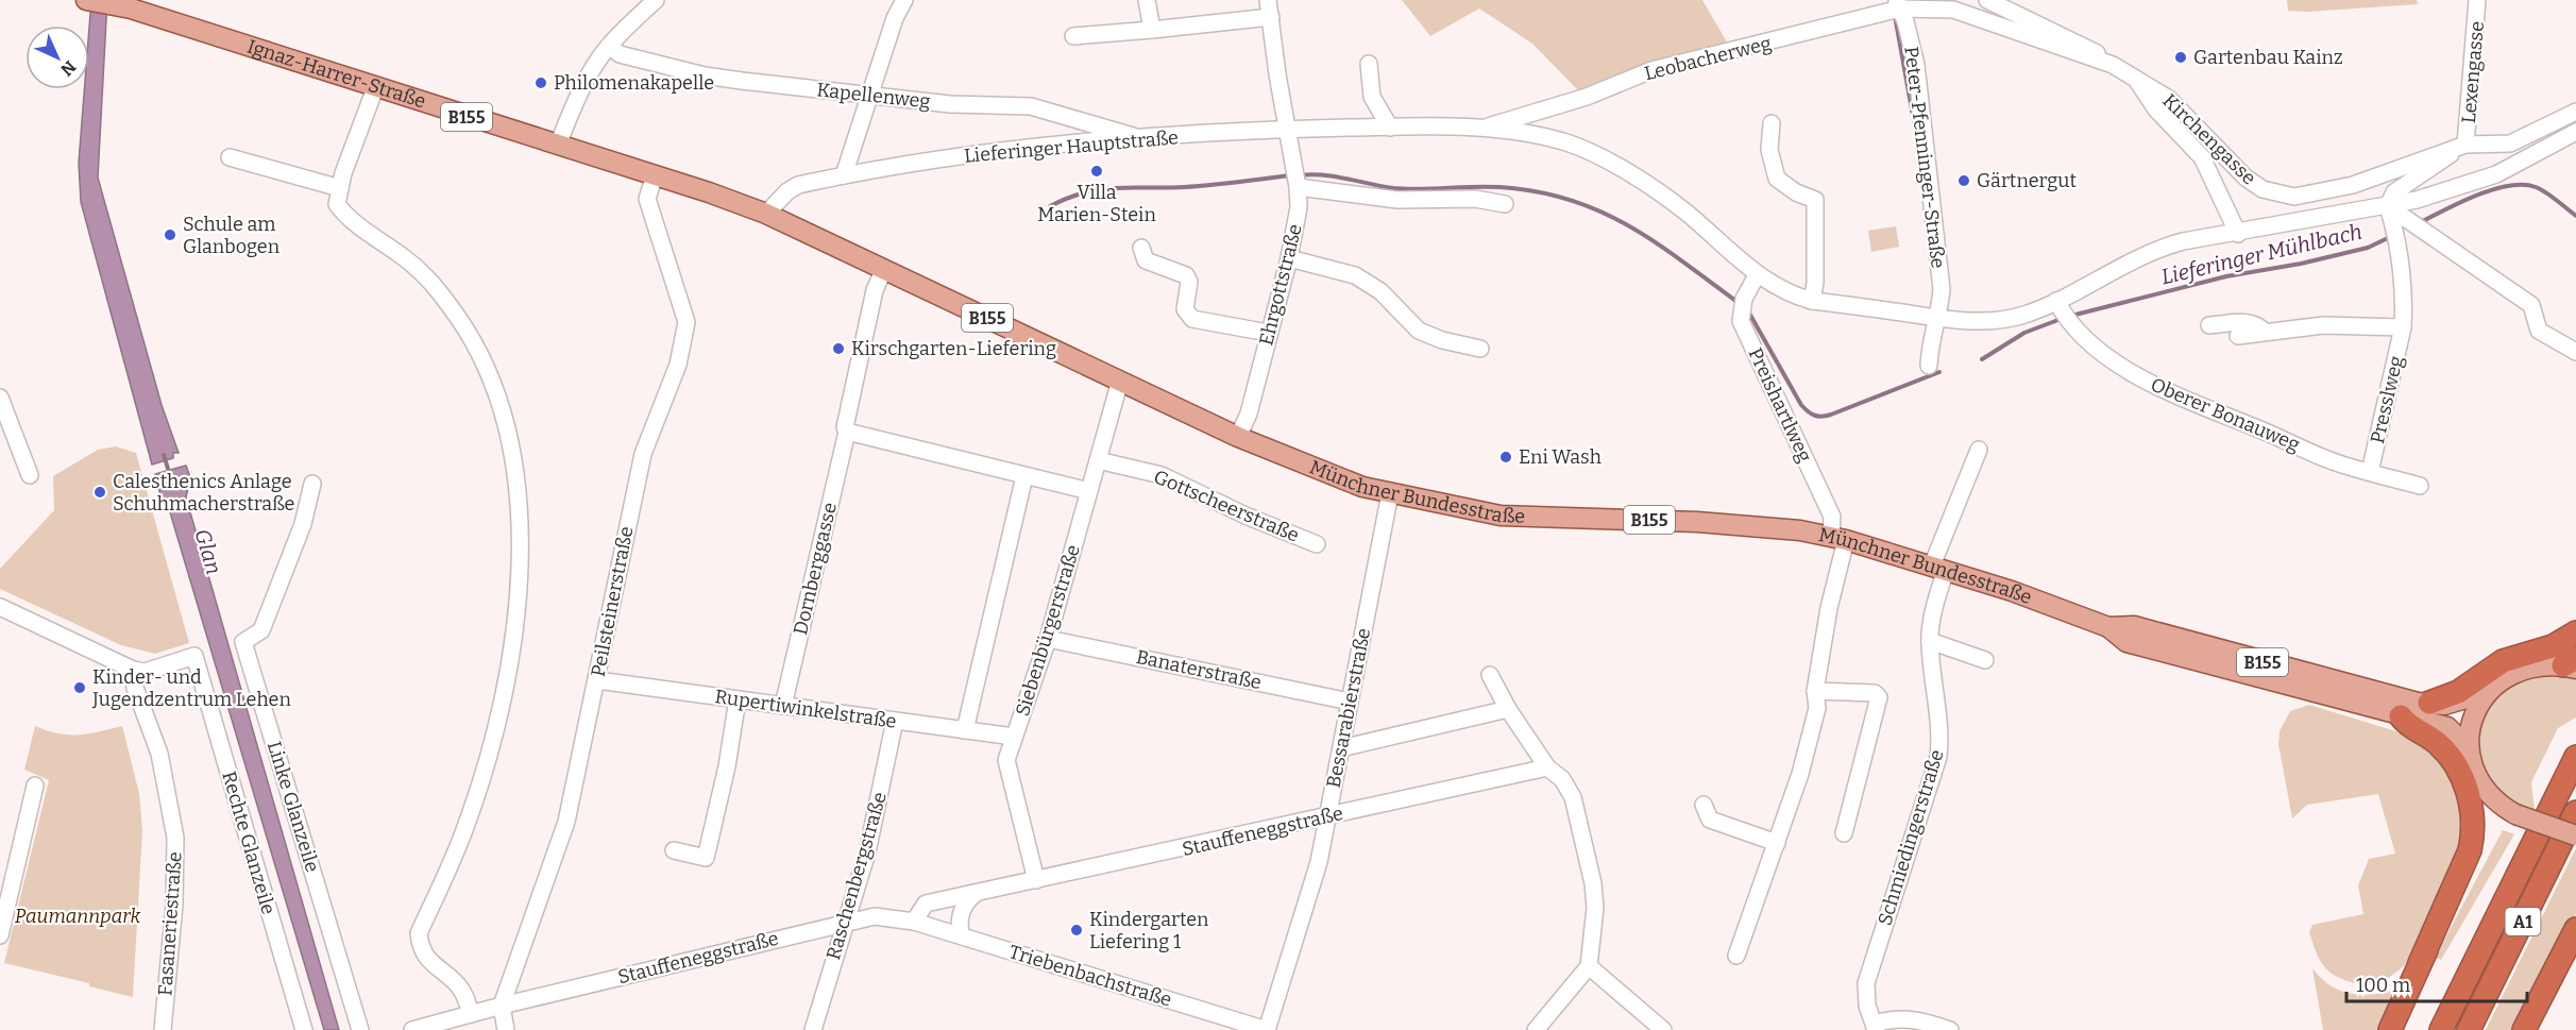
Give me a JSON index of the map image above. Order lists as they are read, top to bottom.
{
  "streets": {
    "highway": ["A1"],
    "main road": ["Ignaz-Harrer-Straße", "B155", "Münchner Bundesstraße"],
    "street": [
      "Leobacherweg",
      "Lexengasse",
      "Kapellenweg",
      "Kirchengasse",
      "Lieferinger Hauptstraße",
      "Peter-Pfenninger-Straße",
      "Ehrgottstraße",
      "Presslweg",
      "Preishartlweg",
      "Oberer Bonauweg",
      "Gottscheerstraße",
      "Dornberggasse",
      "Peilsteinerstraße",
      "Siebenbürgerstraße",
      "Banaterstraße",
      "Bessarabierstraße",
      "Rupertiwinkelstraße",
      "Linke Glanzeile",
      "Stauffeneggstraße",
      "Schmiedingerstraße",
      "Rechte Glanzeile",
      "Raschenbergstraße",
      "Fasaneriestraße",
      "Triebenbachstraße"
    ]
  },
  "crossings": [
    ["Leobacherweg", "Kirchengasse"],
    ["Leobacherweg", "Lieferinger Hauptstraße"],
    ["Leobacherweg", "Peter-Pfenninger-Straße"],
    ["Lexengasse", "Kirchengasse"],
    ["Ignaz-Harrer-Straße", "Lieferinger Hauptstraße"],
    ["Ignaz-Harrer-Straße", "Münchner Bundesstraße"],
    ["Ignaz-Harrer-Straße", "Peilsteinerstraße"],
    ["Kapellenweg", "Lieferinger Hauptstraße"],
    ["Kirchengasse", "Lieferinger Hauptstraße"],
    ["Kirchengasse", "Peter-Pfenninger-Straße"],
    ["Lieferinger Hauptstraße", "Peter-Pfenninger-Straße"],
    ["Lieferinger Hauptstraße", "Ehrgottstraße"],
    ["Lieferinger Hauptstraße", "Presslweg"],
    ["Lieferinger Hauptstraße", "Preishartlweg"],
    ["Lieferinger Hauptstraße", "Oberer Bonauweg"],
    ["Lieferinger Hauptstraße", "Münchner Bundesstraße"],
    ["Ehrgottstraße", "Münchner Bundesstraße"],
    ["Presslweg", "Oberer Bonauweg"],
    ["Preishartlweg", "Münchner Bundesstraße"],
    ["Münchner Bundesstraße", "Dornberggasse"],
    ["Münchner Bundesstraße", "Siebenbürgerstraße"],
    ["Münchner Bundesstraße", "Bessarabierstraße"],
    ["Münchner Bundesstraße", "Schmiedingerstraße"],
    ["Gottscheerstraße", "Siebenbürgerstraße"],
    ["Dornberggasse", "Rupertiwinkelstraße"],
    ["Peilsteinerstraße", "Rupertiwinkelstraße"],
    ["Peilsteinerstraße", "Stauffeneggstraße"],
    ["Siebenbürgerstraße", "Banaterstraße"],
    ["Siebenbürgerstraße", "Rupertiwinkelstraße"],
    ["Siebenbürgerstraße", "Stauffeneggstraße"],
    ["Banaterstraße", "Bessarabierstraße"],
    ["Bessarabierstraße", "Stauffeneggstraße"],
    ["Bessarabierstraße", "Triebenbachstraße"],
    ["Rupertiwinkelstraße", "Raschenbergstraße"],
    ["Stauffeneggstraße", "Raschenbergstraße"],
    ["Stauffeneggstraße", "Triebenbachstraße"],
    ["Rechte Glanzeile", "Fasaneriestraße"]
  ],
  "water": ["Lieferinger Mühlbach", "Glan"],
  "parks": ["Paumannpark"],
  "places": [
    "Gartenbau Kainz",
    "Philomenakapelle",
    "Villa Marien-Stein",
    "Gärtnergut",
    "Schule am Glanbogen",
    "Kirschgarten-Liefering",
    "Eni Wash",
    "Calesthenics Anlage Schuhmacherstraße",
    "Kinder- und Jugendzentrum Lehen",
    "Kindergarten Liefering 1"
  ],
  "scale_bar": "100 m",
  "north": "bottom right"
}
